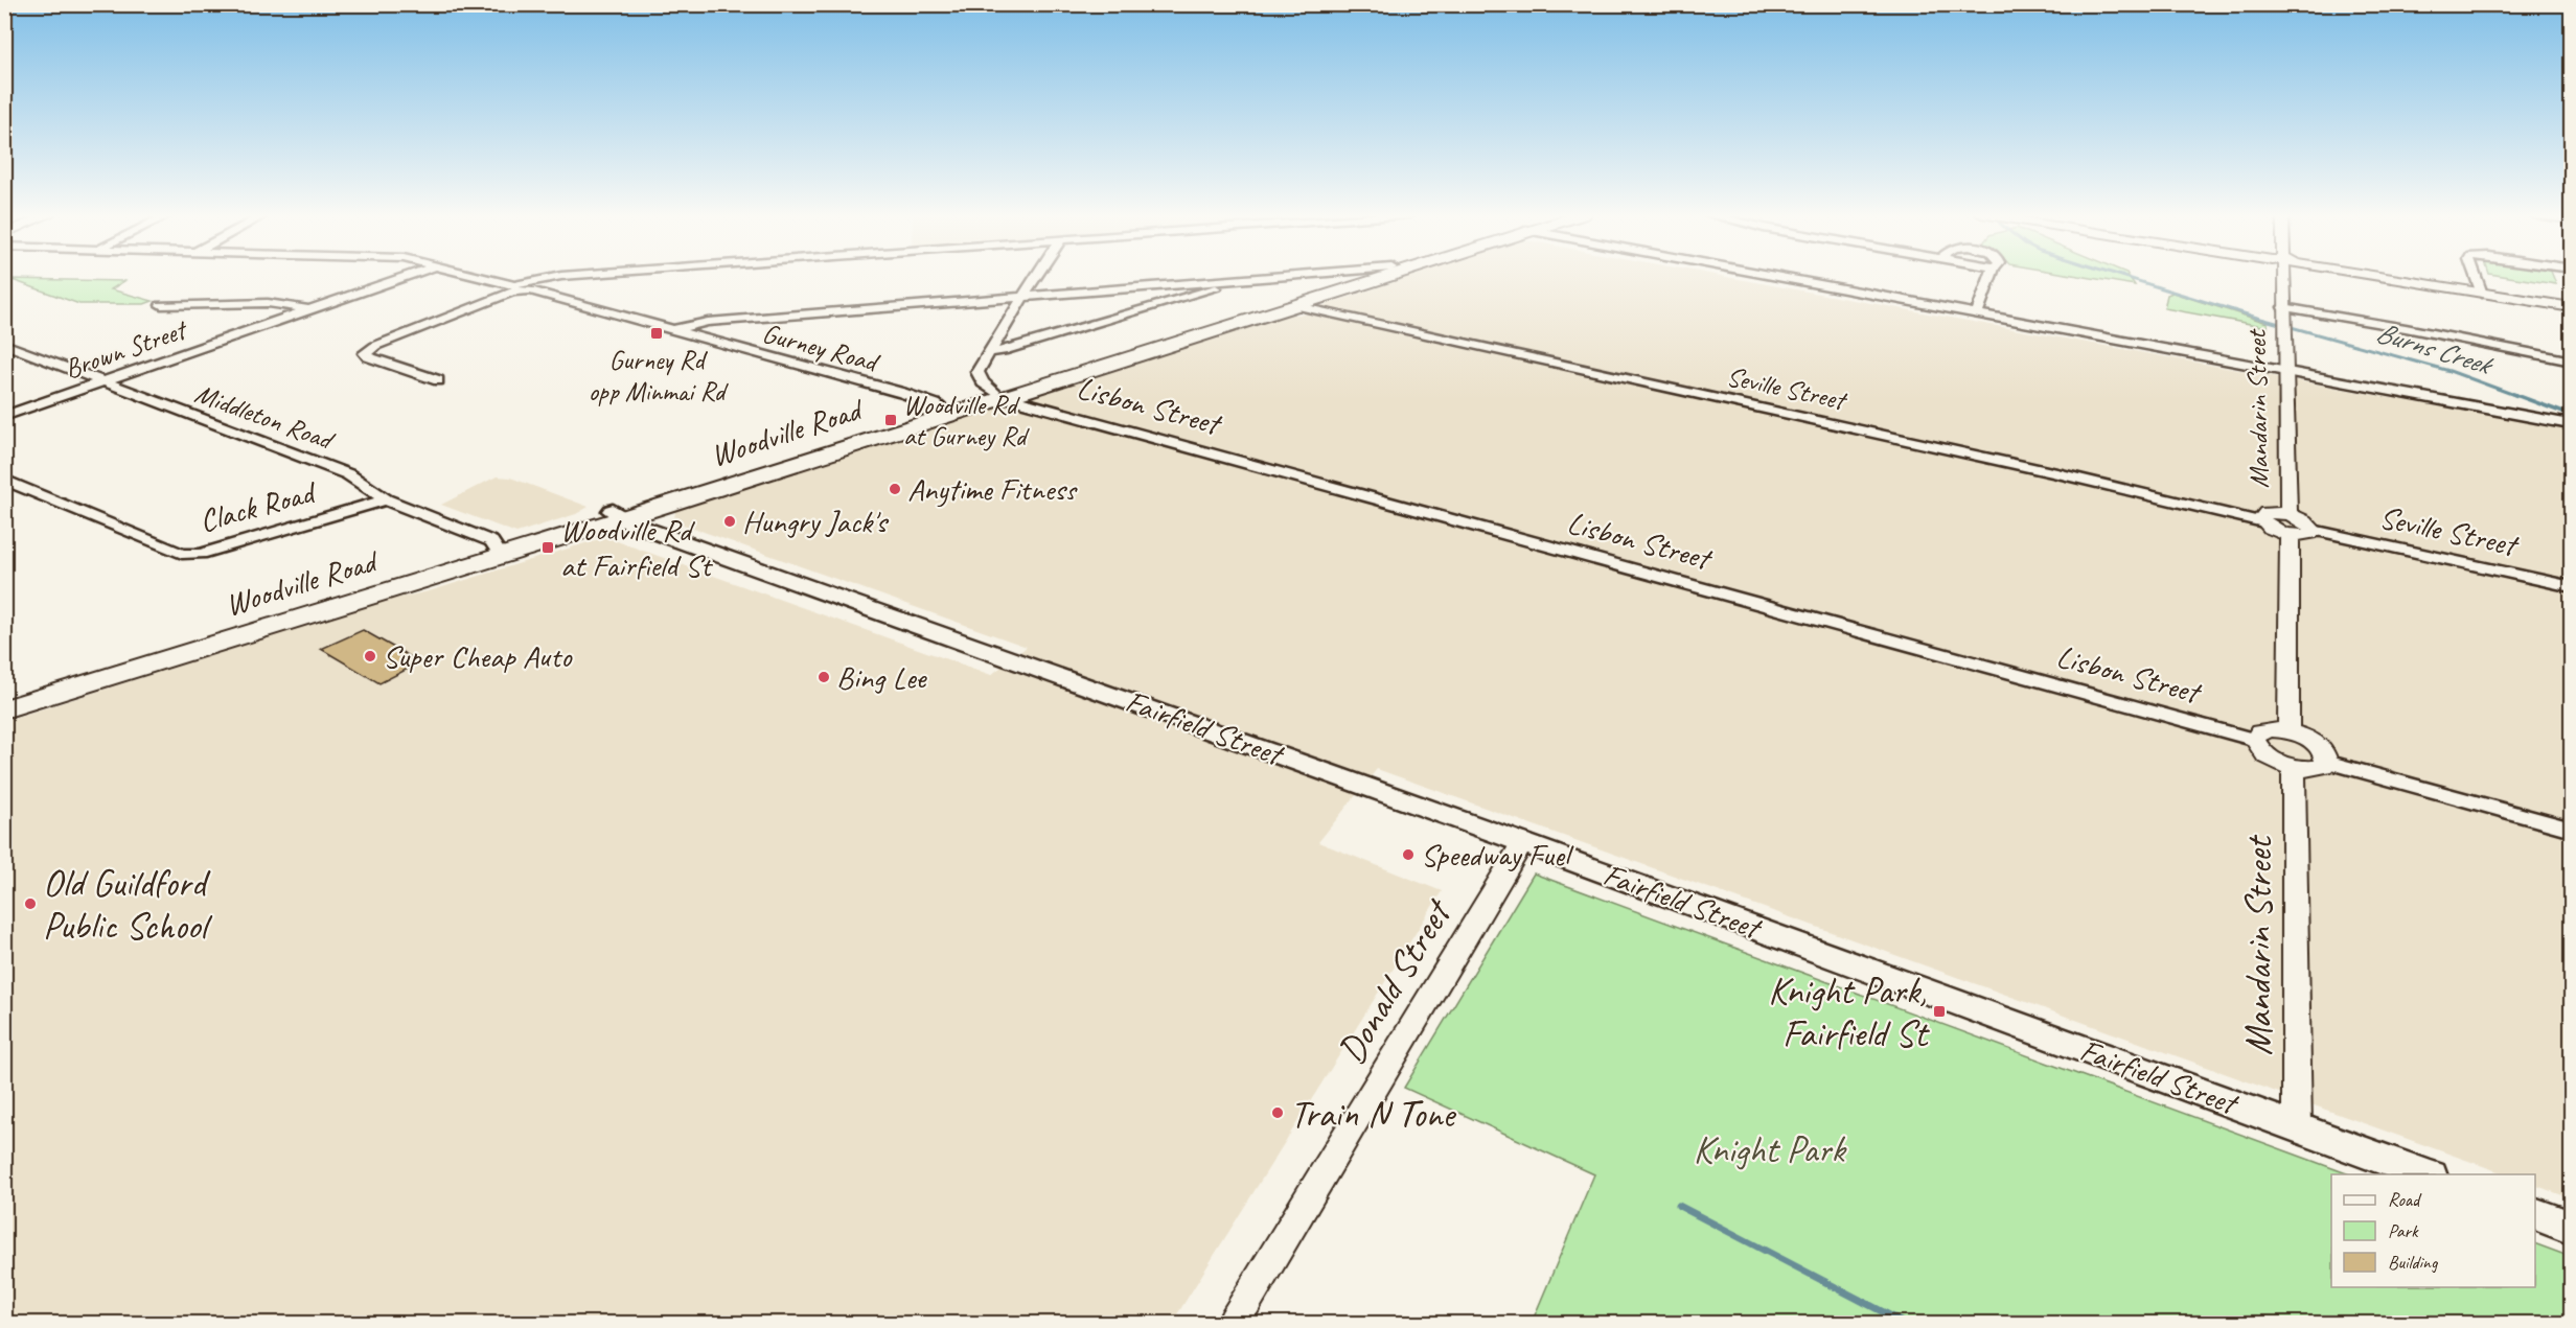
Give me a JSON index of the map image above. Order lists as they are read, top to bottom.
{
  "streets": {
    "main road": ["Woodville Road", "Fairfield Street"],
    "street": [
      "Gurney Road",
      "Brown Street",
      "Seville Street",
      "Lisbon Street",
      "Mandarin Street",
      "Middleton Road",
      "Clack Road",
      "Donald Street"
    ]
  },
  "crossings": [
    ["Gurney Road", "Woodville Road"],
    ["Brown Street", "Middleton Road"],
    ["Seville Street", "Woodville Road"],
    ["Lisbon Street", "Woodville Road"],
    ["Mandarin Street", "Fairfield Street"],
    ["Middleton Road", "Woodville Road"],
    ["Middleton Road", "Clack Road"],
    ["Woodville Road", "Fairfield Street"],
    ["Fairfield Street", "Donald Street"]
  ],
  "water": ["Burns Creek"],
  "parks": ["Knight Park"],
  "places": {
    "transit": [
      "Gurney Rd opp Minmai Rd",
      "Woodville Rd at Gurney Rd",
      "Woodville Rd at Fairfield St",
      "Knight Park, Fairfield St"
    ],
    "other": [
      "Anytime Fitness",
      "Hungry Jack's",
      "Super Cheap Auto",
      "Bing Lee",
      "Speedway Fuel",
      "Old Guildford Public School",
      "Train N Tone"
    ]
  },
  "legend": ["Road", "Park", "Building"]
}
